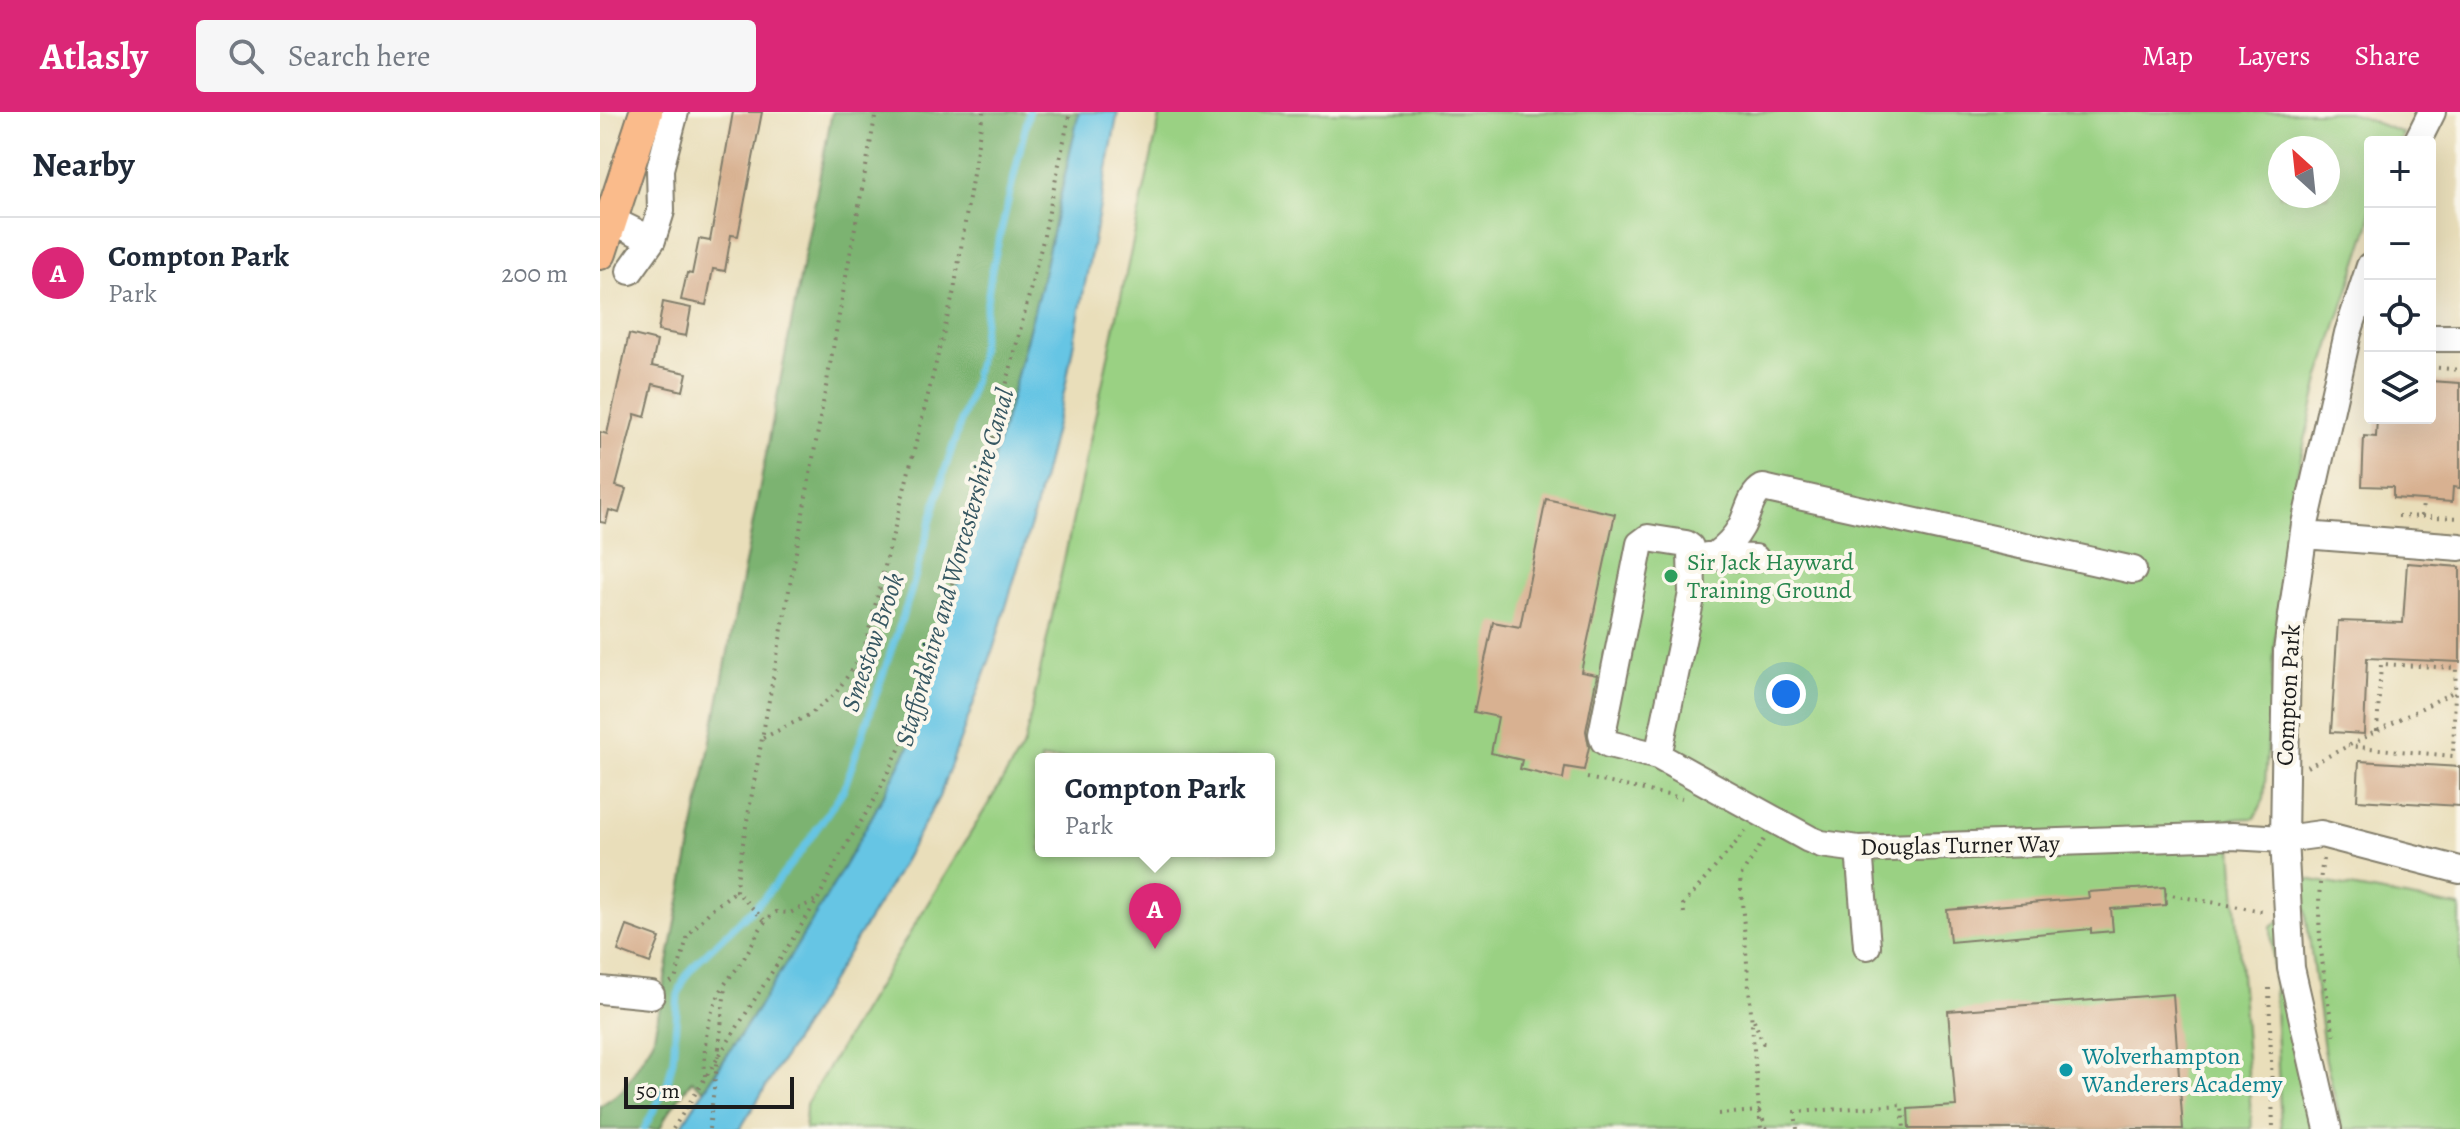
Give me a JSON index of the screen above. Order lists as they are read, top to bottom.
{
  "streets": {
    "street": ["Compton Park", "Douglas Turner Way"]
  },
  "crossings": [
    ["Compton Park", "Douglas Turner Way"]
  ],
  "water": ["Staffordshire and Worcestershire Canal", "Smestow Brook"],
  "places": ["Sir Jack Hayward Training Ground", "Wolverhampton Wanderers Academy"],
  "scale_bar": "50 m",
  "north": "top left",
  "page": {
    "header": "Atlasly",
    "search": "Search here",
    "nav": ["Map", "Layers", "Share"],
    "heading": "Nearby",
    "map_buttons": ["+", "−"],
    "list": [
      {
        "mark": "A",
        "name": "Compton Park",
        "note": "Park",
        "value": "200 m"
      }
    ],
    "popup": ["Compton Park", "Park"],
    "pins": "A",
    "scale": "50 m"
  }
}
